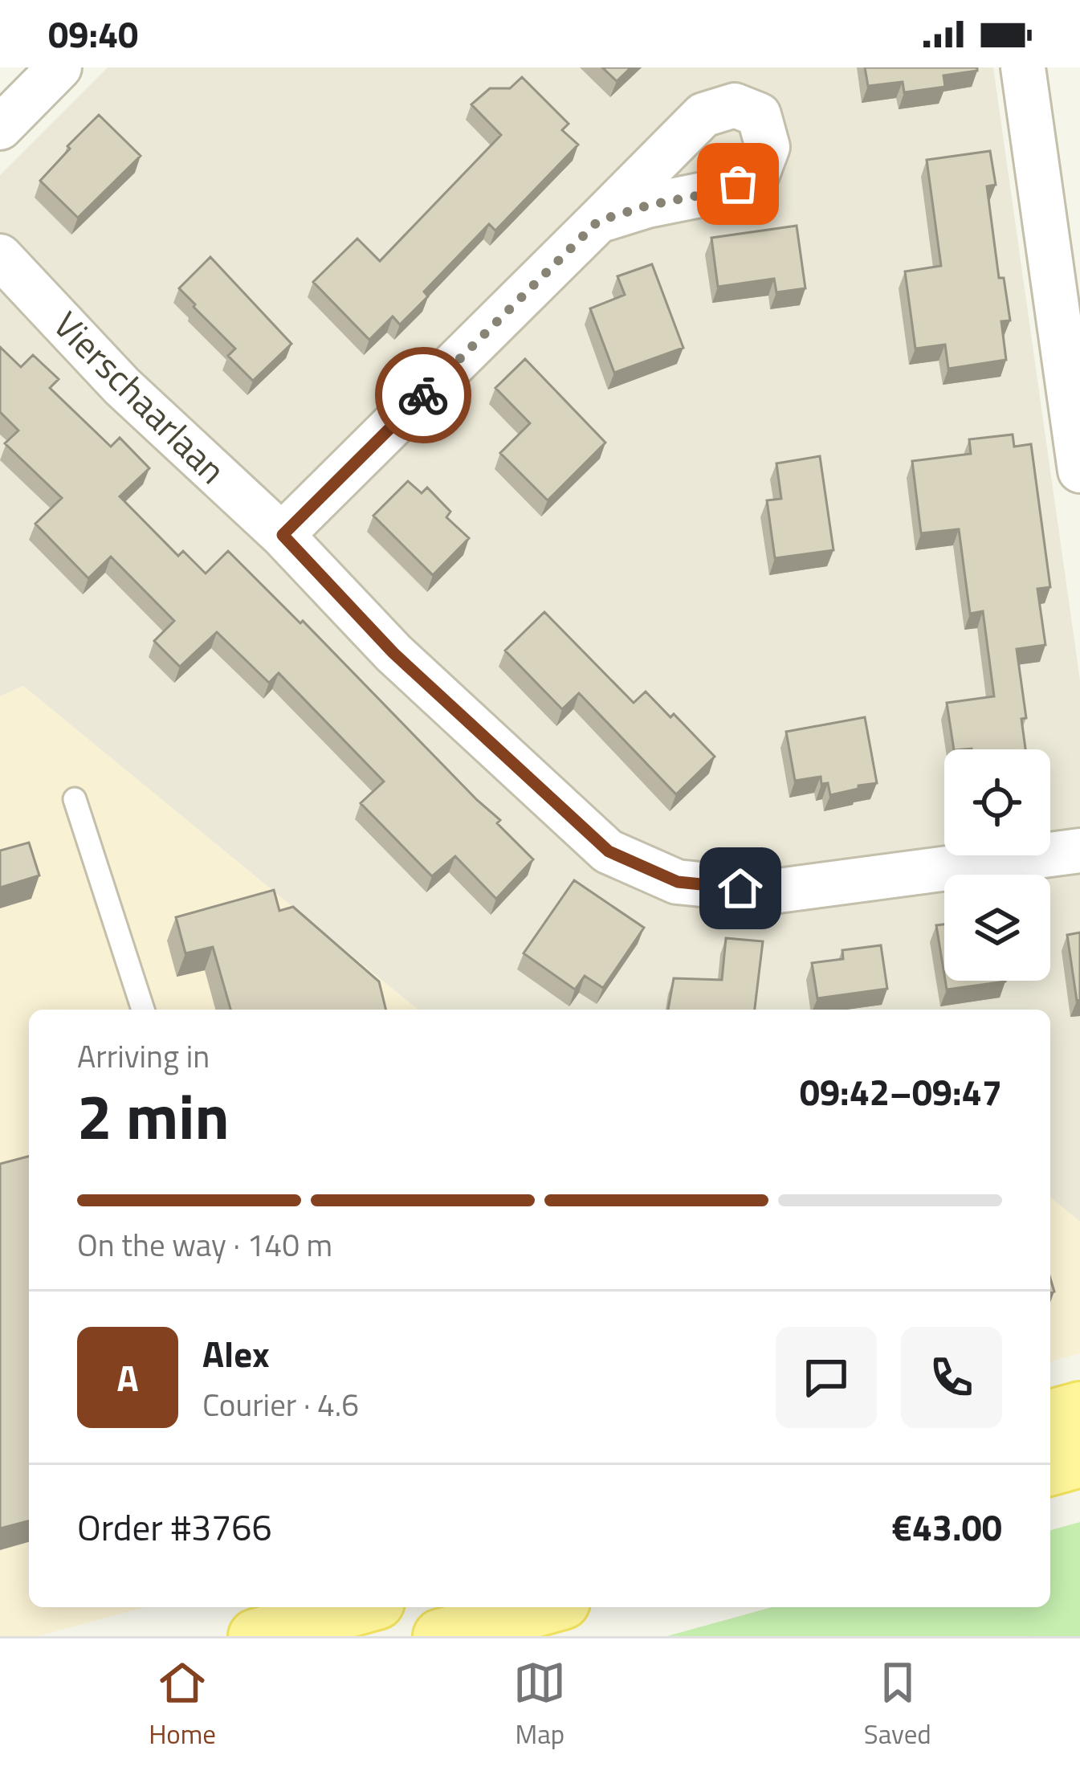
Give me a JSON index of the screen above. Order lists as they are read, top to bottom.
{
  "streets": {
    "street": ["Vierschaarlaan"]
  },
  "page": {
    "status": "09:40",
    "heading": ["2 min", "Arriving in", "09:42–09:47"],
    "panel": [
      "Alex",
      "Courier · 4.6",
      "Order #3766",
      "€43.00"
    ],
    "bar": "On the way · 140 m",
    "round": "A",
    "tabs": ["Home", "Map", "Saved"]
  }
}
